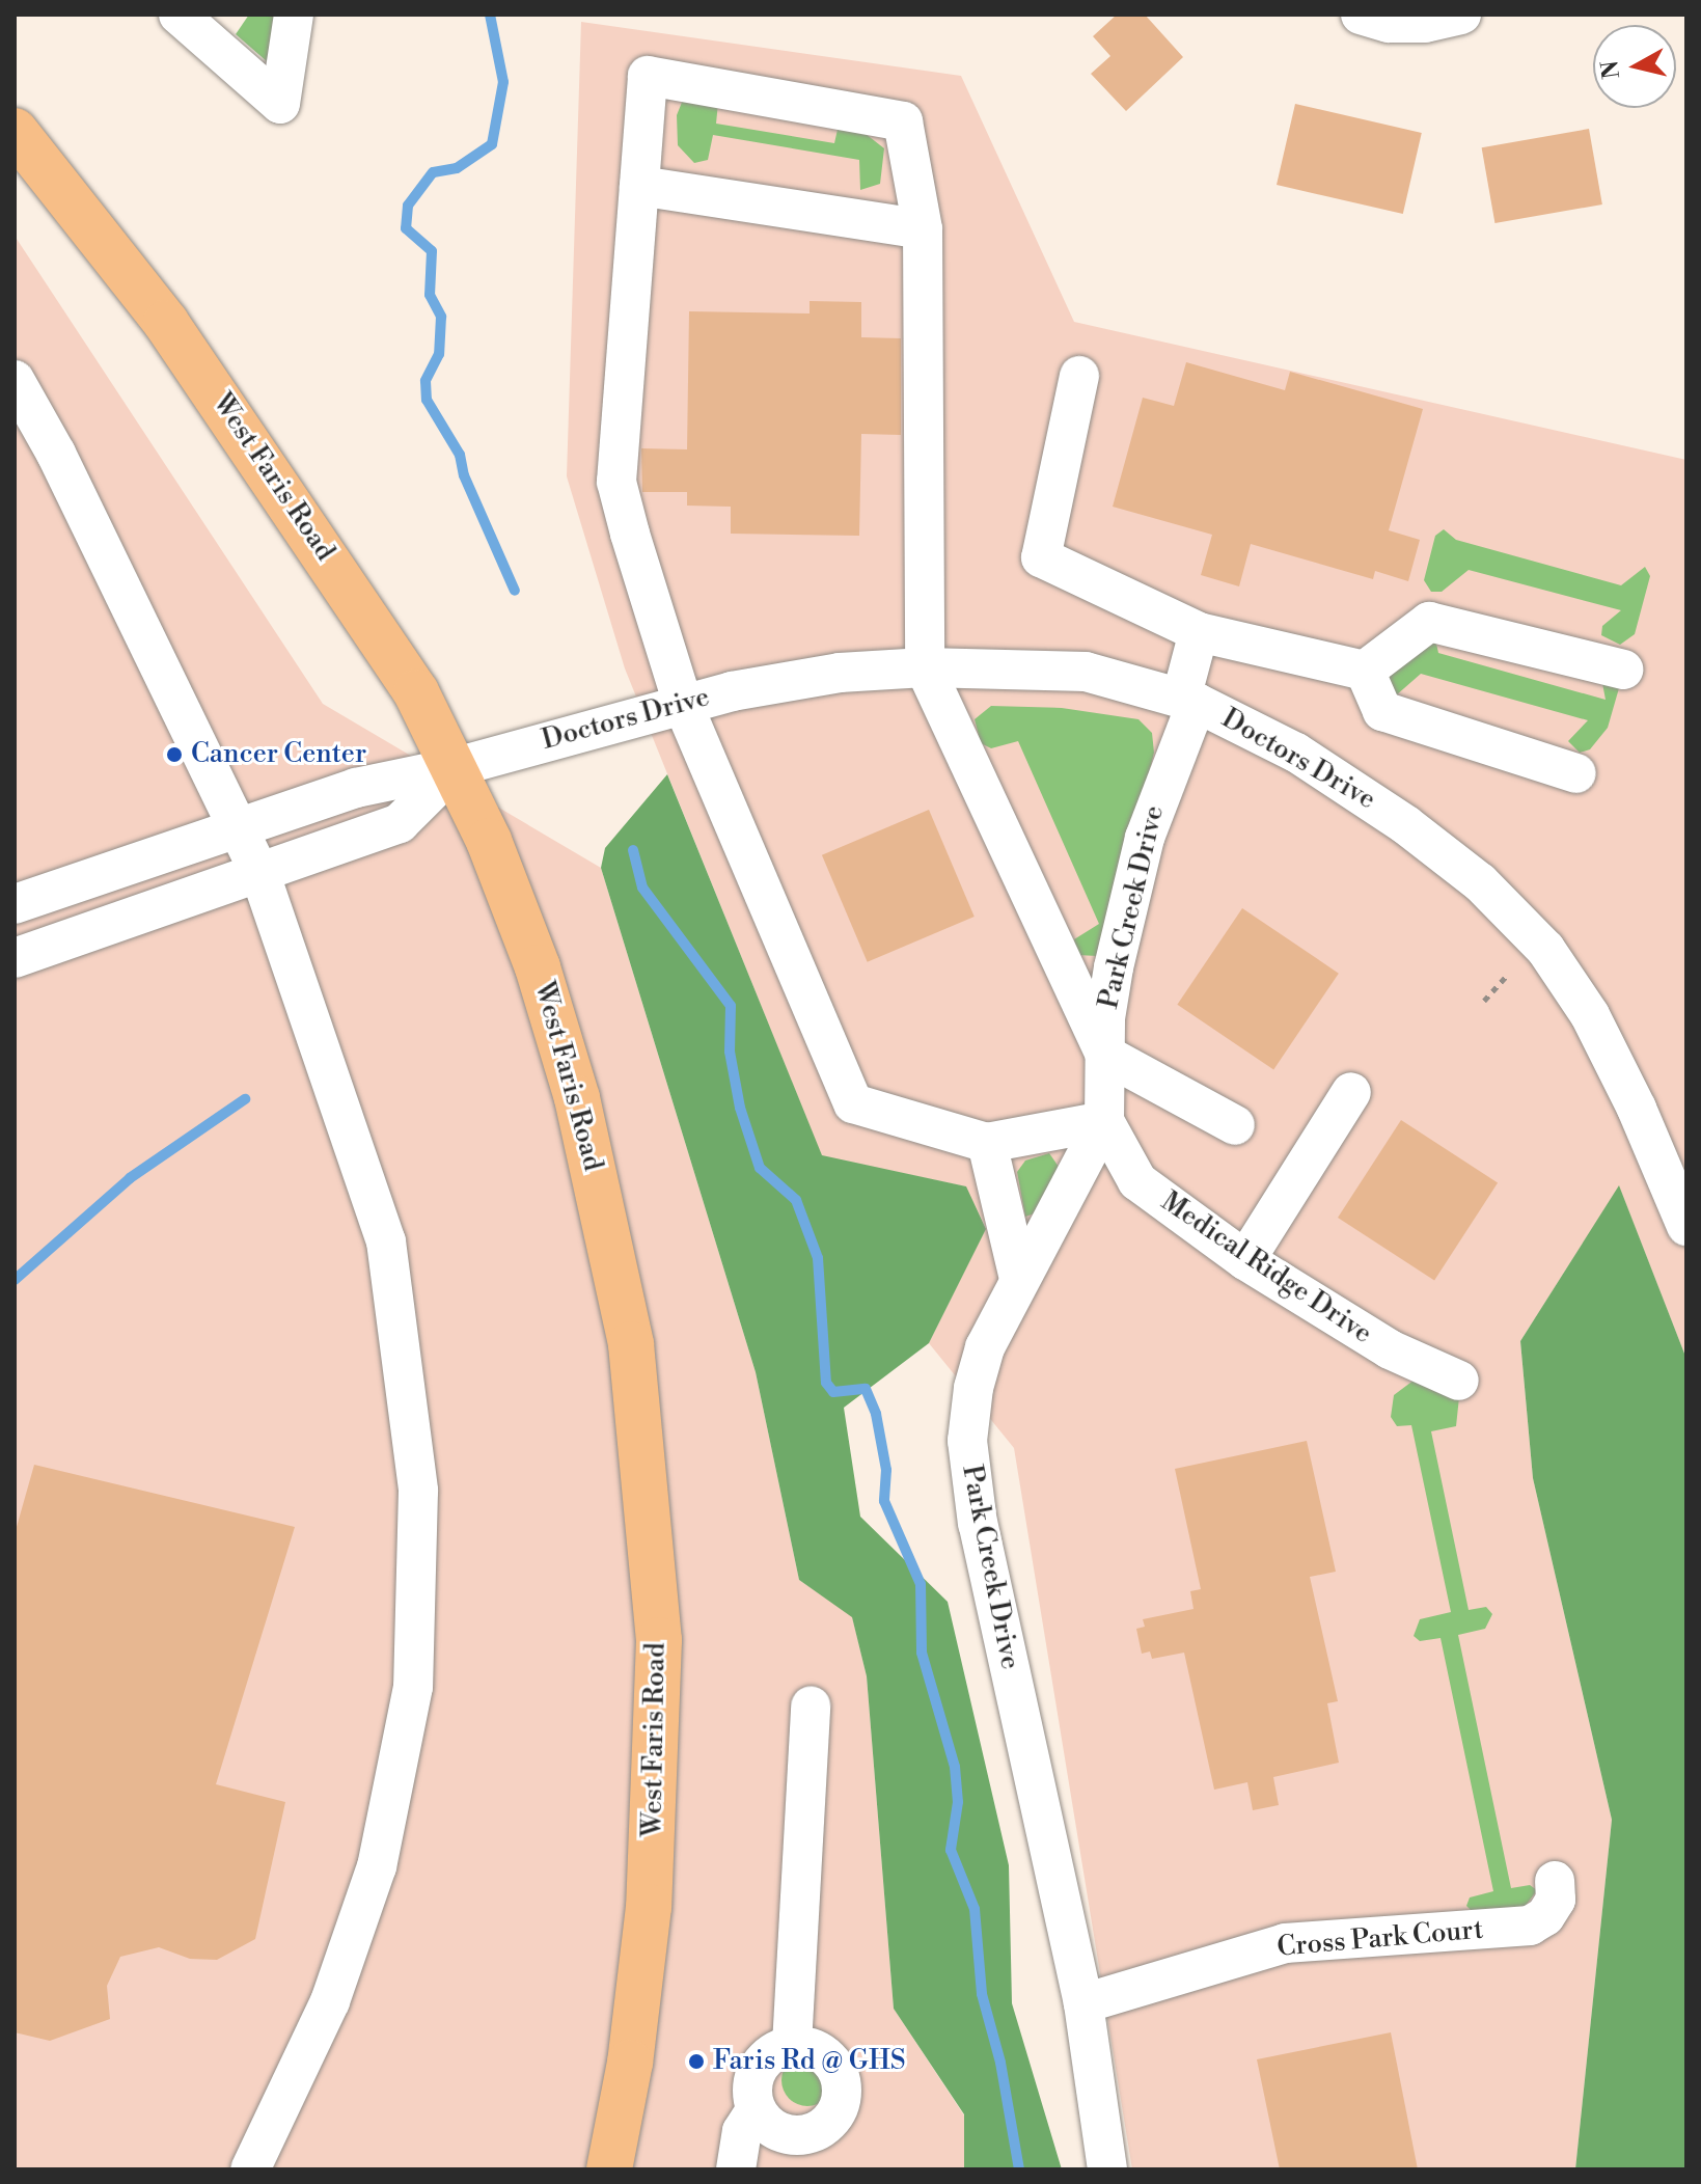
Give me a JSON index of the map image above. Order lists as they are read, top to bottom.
{
  "streets": {
    "main road": ["West Faris Road"],
    "street": [
      "Doctors Drive",
      "Park Creek Drive",
      "Medical Ridge Drive",
      "Cross Park Court"
    ]
  },
  "crossings": [
    ["West Faris Road", "Doctors Drive"],
    ["Doctors Drive", "Park Creek Drive"],
    ["Park Creek Drive", "Medical Ridge Drive"],
    ["Park Creek Drive", "Cross Park Court"]
  ],
  "places": ["Cancer Center", "Faris Rd @ GHS"],
  "north": "left"
}
